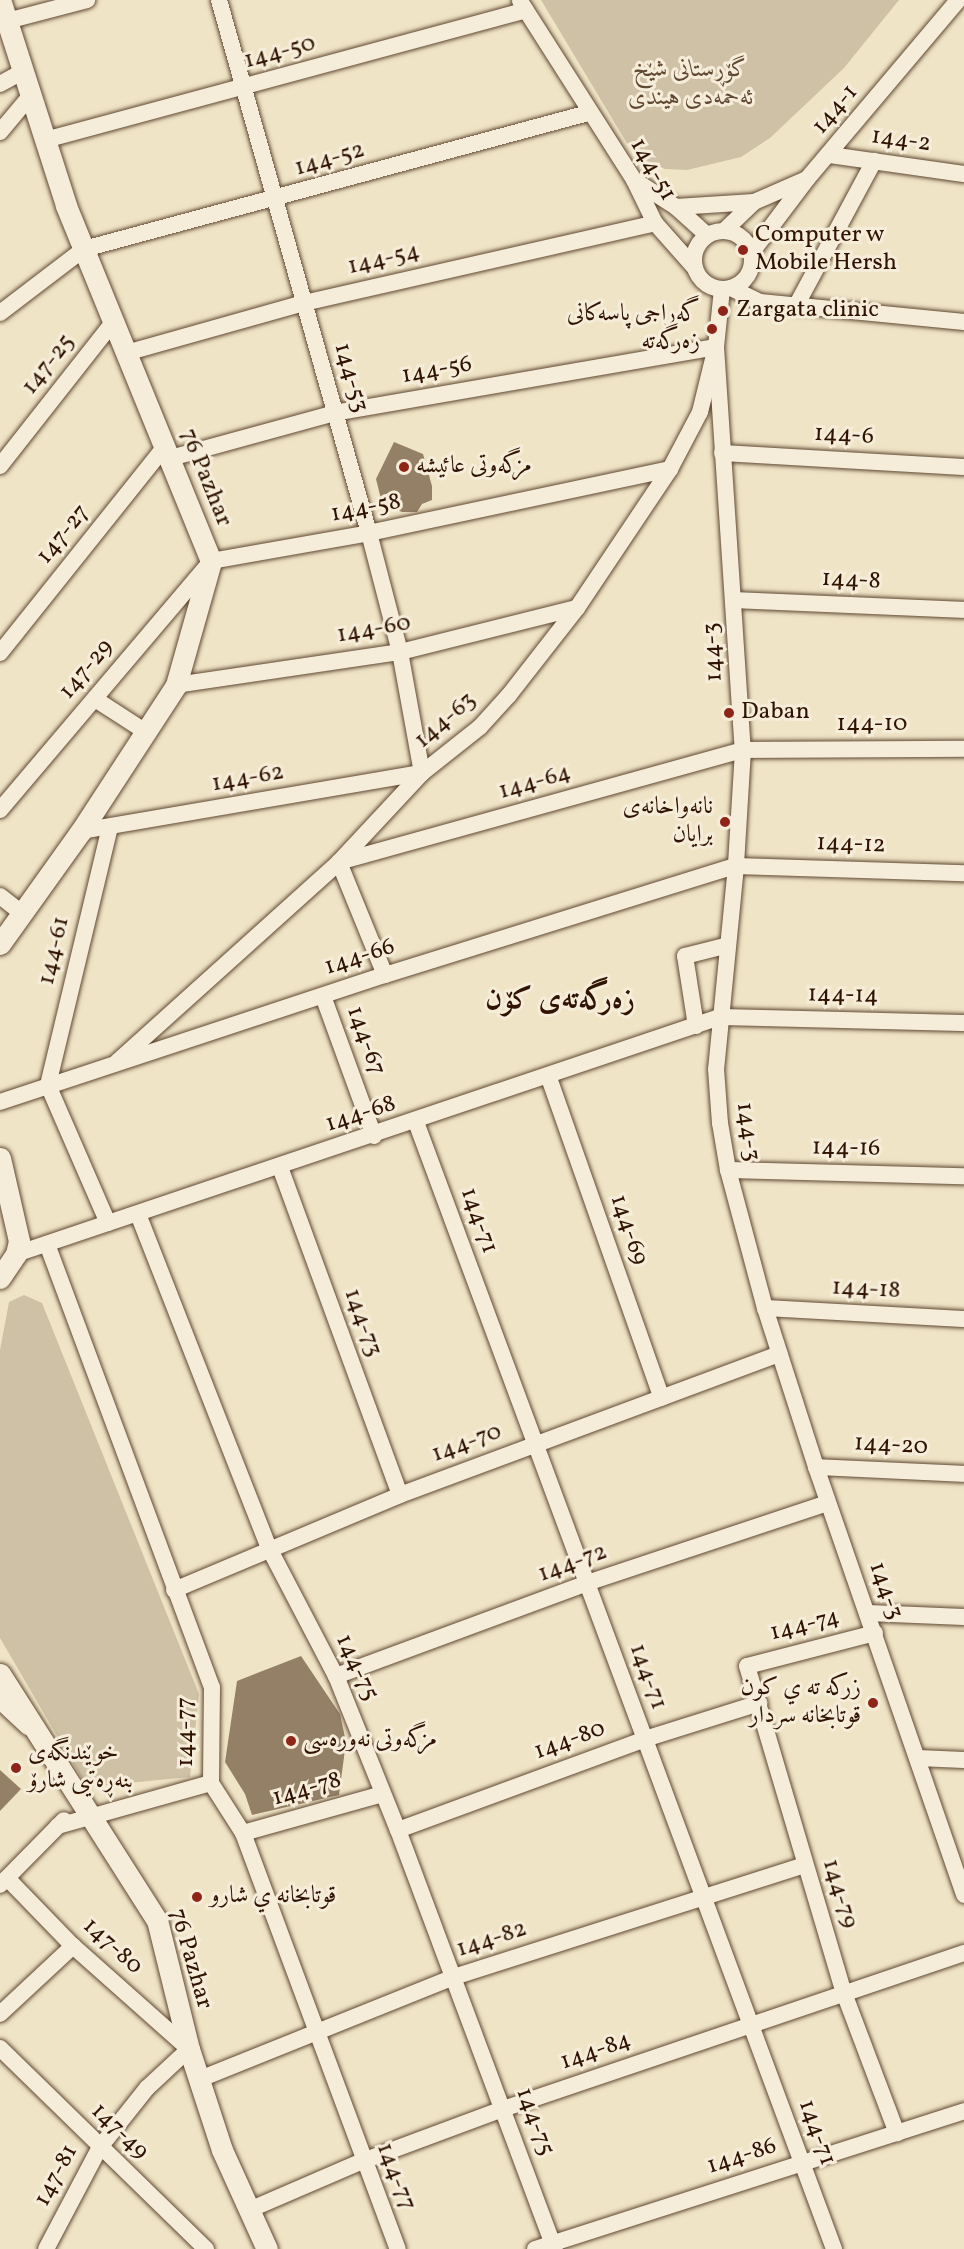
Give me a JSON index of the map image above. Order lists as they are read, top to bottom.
{
  "streets": {
    "street": [
      "144-50",
      "144-1",
      "144-2",
      "144-52",
      "144-51",
      "144-54",
      "147-25",
      "144-56",
      "144-53",
      "144-6",
      "76 Pazhar",
      "144-58",
      "147-27",
      "144-8",
      "144-60",
      "144-3",
      "147-29",
      "144-63",
      "144-10",
      "144-62",
      "144-64",
      "144-12",
      "144-61",
      "144-66",
      "144-14",
      "144-67",
      "144-68",
      "144-16",
      "144-71",
      "144-69",
      "144-18",
      "144-73",
      "144-70",
      "144-20",
      "144-72",
      "144-74",
      "144-75",
      "144-77",
      "144-80",
      "144-78",
      "144-79",
      "144-82",
      "147-80",
      "144-84",
      "147-49",
      "144-86",
      "147-81"
    ]
  },
  "crossings": [
    ["144-50", "144-51"],
    ["144-50", "144-53"],
    ["144-50", "76 Pazhar"],
    ["144-1", "144-2"],
    ["144-1", "144-51"],
    ["144-1", "144-3"],
    ["144-52", "144-51"],
    ["144-52", "144-53"],
    ["144-52", "76 Pazhar"],
    ["144-51", "144-54"],
    ["144-51", "144-3"],
    ["144-54", "144-53"],
    ["144-54", "76 Pazhar"],
    ["147-25", "76 Pazhar"],
    ["144-56", "144-53"],
    ["144-56", "76 Pazhar"],
    ["144-56", "147-27"],
    ["144-56", "144-3"],
    ["144-56", "144-63"],
    ["144-53", "144-58"],
    ["144-53", "144-60"],
    ["144-53", "144-63"],
    ["144-53", "144-62"],
    ["144-6", "144-3"],
    ["76 Pazhar", "144-58"],
    ["76 Pazhar", "147-27"],
    ["76 Pazhar", "144-60"],
    ["76 Pazhar", "147-29"],
    ["76 Pazhar", "144-62"],
    ["76 Pazhar", "144-82"],
    ["76 Pazhar", "147-80"],
    ["76 Pazhar", "144-84"],
    ["76 Pazhar", "147-81"],
    ["144-58", "147-29"],
    ["144-58", "144-63"],
    ["144-8", "144-3"],
    ["144-60", "144-63"],
    ["144-3", "144-63"],
    ["144-3", "144-10"],
    ["144-3", "144-64"],
    ["144-3", "144-12"],
    ["144-3", "144-66"],
    ["144-3", "144-14"],
    ["144-3", "144-68"],
    ["144-3", "144-16"],
    ["144-3", "144-18"],
    ["144-3", "144-70"],
    ["144-3", "144-20"],
    ["144-3", "144-72"],
    ["144-3", "144-74"],
    ["144-63", "144-62"],
    ["144-63", "144-64"],
    ["144-63", "144-66"],
    ["144-10", "144-64"],
    ["144-62", "144-61"],
    ["144-12", "144-66"],
    ["144-61", "144-66"],
    ["144-66", "144-67"],
    ["144-14", "144-68"],
    ["144-67", "144-68"],
    ["144-68", "144-71"],
    ["144-68", "144-69"],
    ["144-68", "144-73"],
    ["144-68", "144-75"],
    ["144-68", "144-77"],
    ["144-71", "144-70"],
    ["144-71", "144-72"],
    ["144-71", "144-80"],
    ["144-71", "144-82"],
    ["144-71", "144-84"],
    ["144-71", "144-86"],
    ["144-69", "144-70"],
    ["144-73", "144-70"],
    ["144-70", "144-75"],
    ["144-70", "144-77"],
    ["144-72", "144-75"],
    ["144-74", "144-79"],
    ["144-75", "144-80"],
    ["144-75", "144-78"],
    ["144-75", "144-82"],
    ["144-75", "144-84"],
    ["144-75", "144-86"],
    ["144-77", "144-78"],
    ["144-77", "144-82"],
    ["144-77", "144-84"],
    ["144-80", "144-79"],
    ["144-79", "144-82"],
    ["144-79", "144-84"],
    ["144-79", "144-86"],
    ["147-80", "147-81"],
    ["147-49", "147-81"]
  ],
  "districts": ["زەرگەتەی کۆن"],
  "parks": ["گۆڕستانی شێخ ئەحمەدی هیندی"],
  "places": [
    "Computer w Mobile Hersh",
    "Zargata clinic",
    "گەراجی پاسەکانی زەرگەتە",
    "مزگەوتی عائیشە",
    "Daban",
    "نانەواخانەی برایان",
    "زركه ته ي كون قوتابخانه سردار",
    "مزگەوتی نەورەسی",
    "خوێندنگەی بنەڕەتیی شارۆ",
    "قوتابخانه ي شارو"
  ]
}
